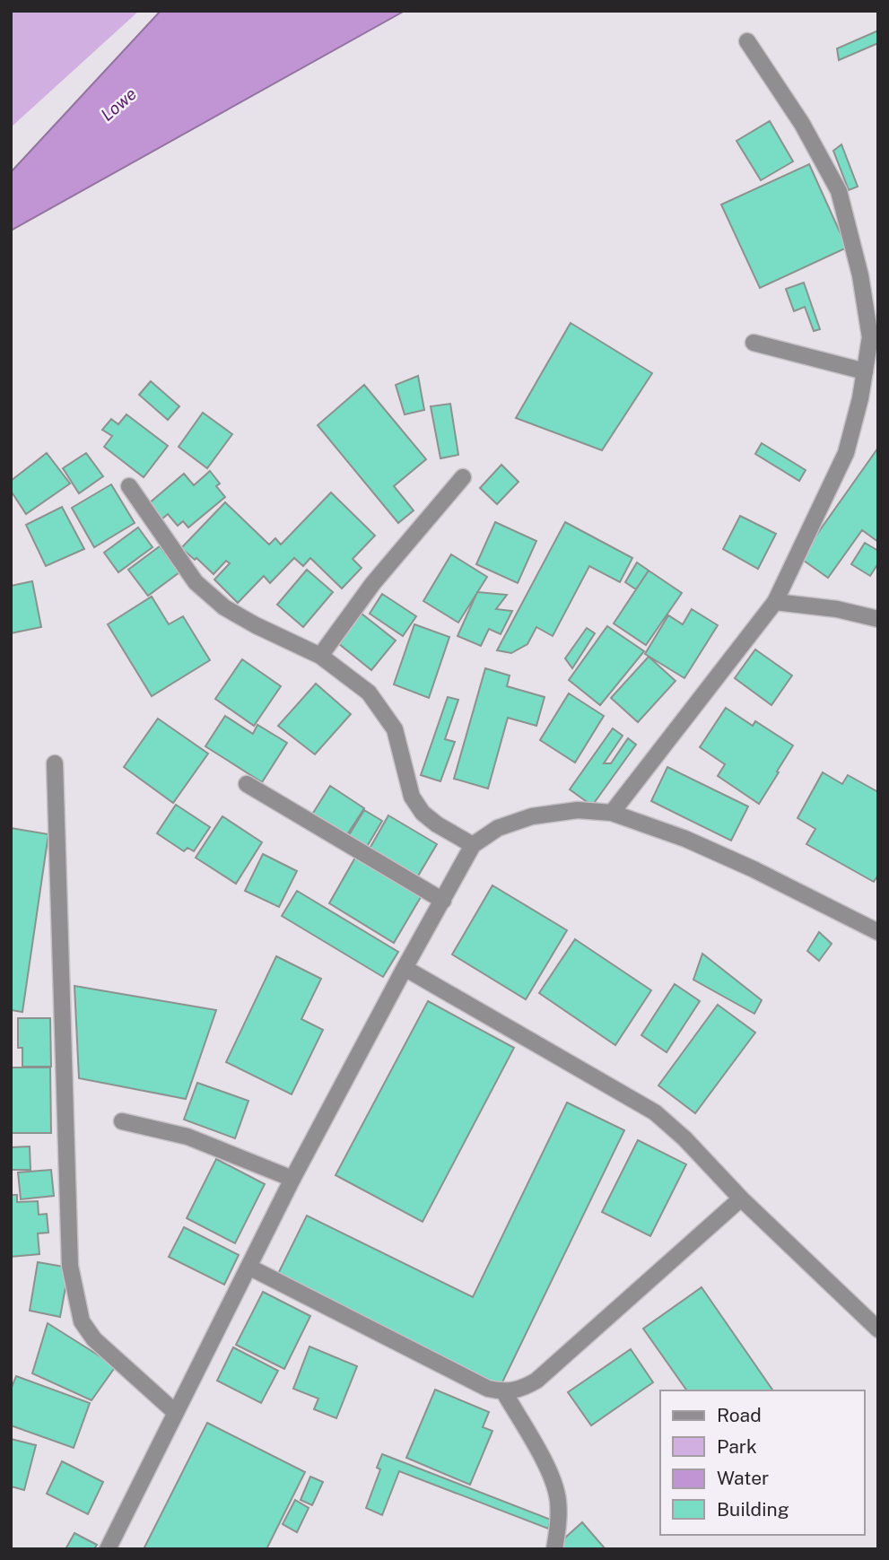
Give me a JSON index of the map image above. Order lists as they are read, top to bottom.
{
  "water": ["Lowe"],
  "legend": [
    "Road",
    "Park",
    "Water",
    "Building"
  ]
}
